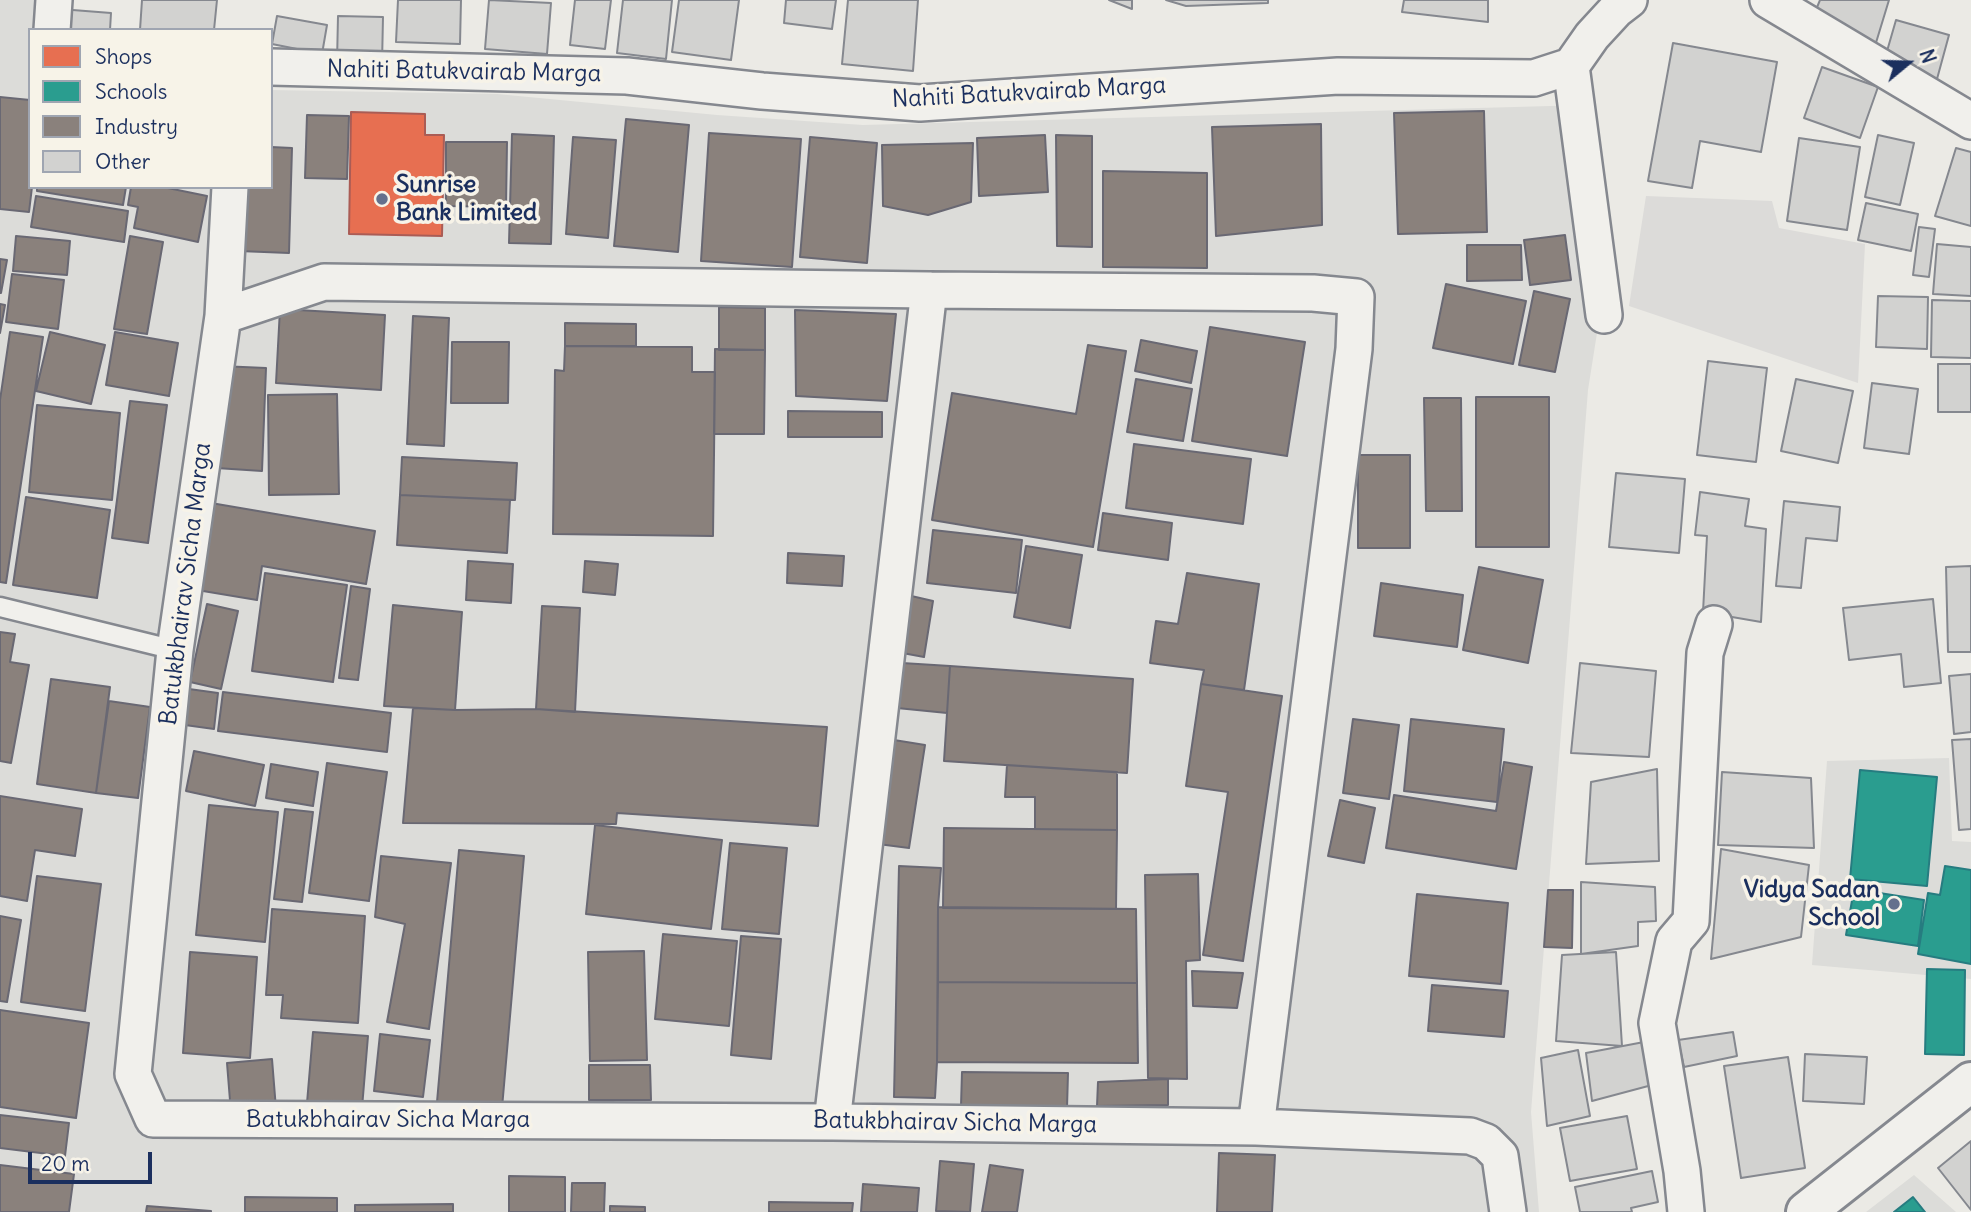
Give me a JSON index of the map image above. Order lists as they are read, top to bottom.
{
  "streets": {
    "street": ["Nahiti Batukvairab Marga", "Batukbhairav Sicha Marga"]
  },
  "places": ["Sunrise Bank Limited", "Vidya Sadan School"],
  "legend": [
    "Shops",
    "Schools",
    "Industry",
    "Other"
  ],
  "scale_bar": "20 m",
  "north": "right"
}
